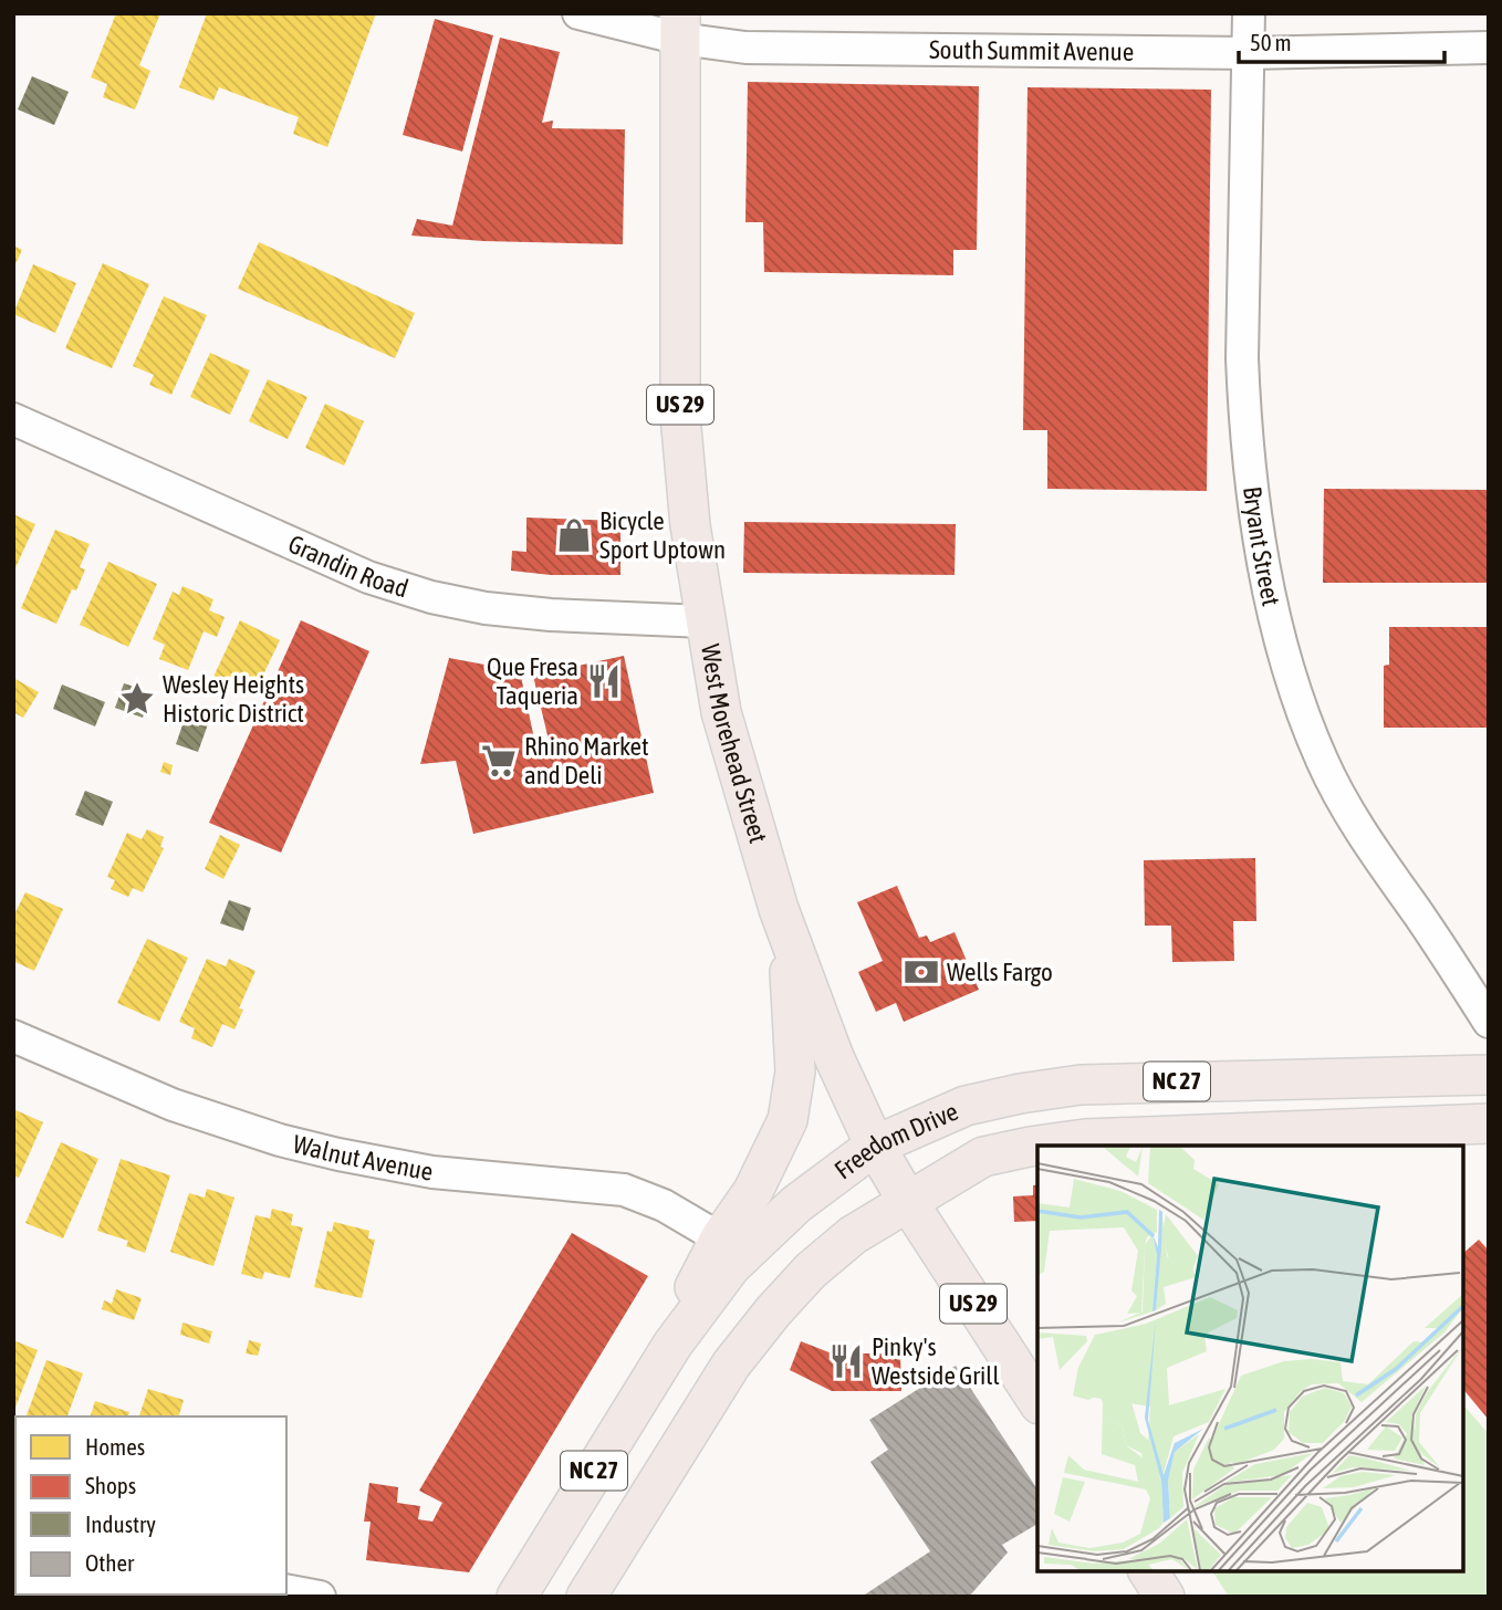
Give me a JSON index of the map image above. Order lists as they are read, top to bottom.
{
  "streets": {
    "main road": [
      "US 29",
      "West Morehead Street",
      "NC 27",
      "Freedom Drive"
    ],
    "street": [
      "South Summit Avenue",
      "Bryant Street",
      "Grandin Road",
      "Walnut Avenue"
    ]
  },
  "crossings": [
    ["South Summit Avenue", "Bryant Street"],
    ["South Summit Avenue", "West Morehead Street"],
    ["Grandin Road", "West Morehead Street"],
    ["West Morehead Street", "Freedom Drive"]
  ],
  "places": {
    "shop": ["Bicycle Sport Uptown"],
    "restaurant": ["Que Fresa Taqueria", "Pinky's Westside Grill"],
    "place": ["Wesley Heights Historic District"],
    "supermarket": ["Rhino Market and Deli"],
    "bank": ["Wells Fargo"]
  },
  "legend": [
    "Homes",
    "Shops",
    "Industry",
    "Other"
  ],
  "scale_bar": "50 m"
}
